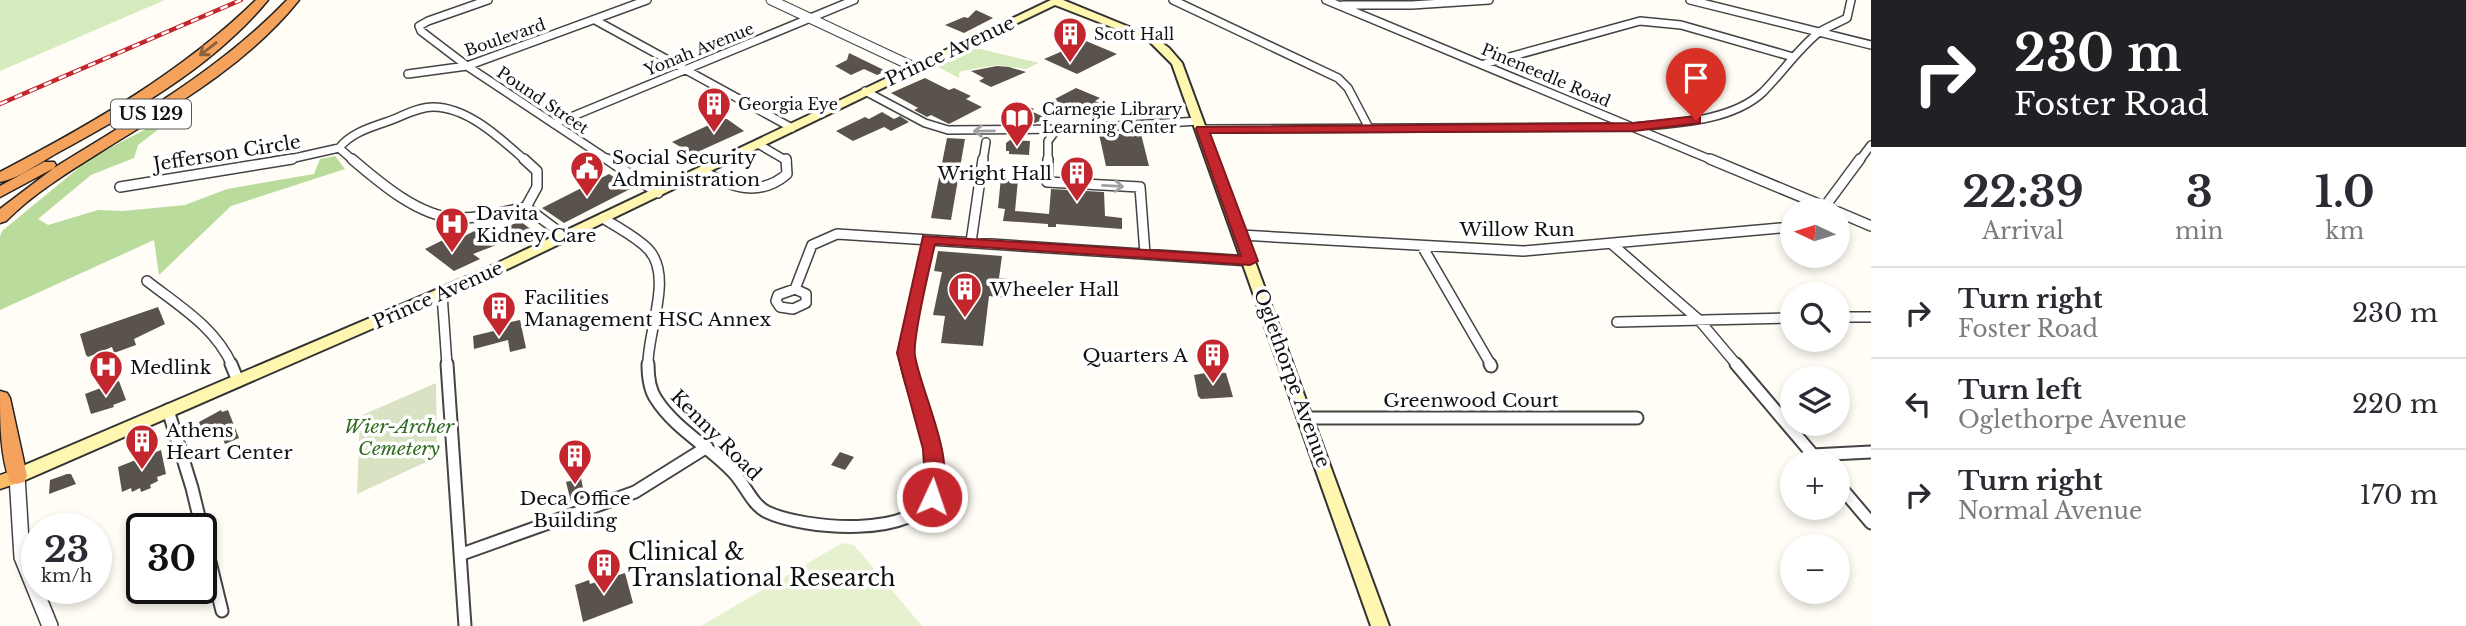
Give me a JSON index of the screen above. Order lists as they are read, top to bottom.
{
  "streets": {
    "highway": ["US 129"],
    "main road": ["Prince Avenue", "Oglethorpe Avenue"],
    "street": [
      "Boulevard",
      "Yonah Avenue",
      "Pineneedle Road",
      "Pound Street",
      "Jefferson Circle",
      "Willow Run",
      "Greenwood Court",
      "Kenny Road"
    ]
  },
  "crossings": [
    ["Boulevard", "Pound Street"],
    ["Yonah Avenue", "Pound Street"],
    ["Prince Avenue", "Pound Street"],
    ["Prince Avenue", "Oglethorpe Avenue"],
    ["Prince Avenue", "Kenny Road"],
    ["Willow Run", "Oglethorpe Avenue"],
    ["Oglethorpe Avenue", "Greenwood Court"]
  ],
  "parks": ["Wier-Archer Cemetery"],
  "places": {
    "building": [
      "Scott Hall",
      "Georgia Eye",
      "Wright Hall",
      "Wheeler Hall",
      "Facilities Management HSC Annex",
      "Quarters A",
      "Athens Heart Center",
      "Deca Office Building",
      "Clinical & Translational Research"
    ],
    "library": ["Carnegie Library Learning Center"],
    "public building": ["Social Security Administration"],
    "hospital": ["Davita Kidney Care", "Medlink"]
  },
  "north": "left",
  "page": {
    "turn": ["230 m", "Foster Road"],
    "eta": [
      "22:39",
      "Arrival",
      "3",
      "min",
      "1.0",
      "km"
    ],
    "map_buttons": ["+", "−"],
    "list": [
      {
        "name": "Turn right",
        "note": "Foster Road",
        "value": "230 m"
      },
      {
        "name": "Turn left",
        "note": "Oglethorpe Avenue",
        "value": "220 m"
      },
      {
        "name": "Turn right",
        "note": "Normal Avenue",
        "value": "170 m"
      }
    ],
    "speed": "23 km/h",
    "limit": "30"
  }
}
